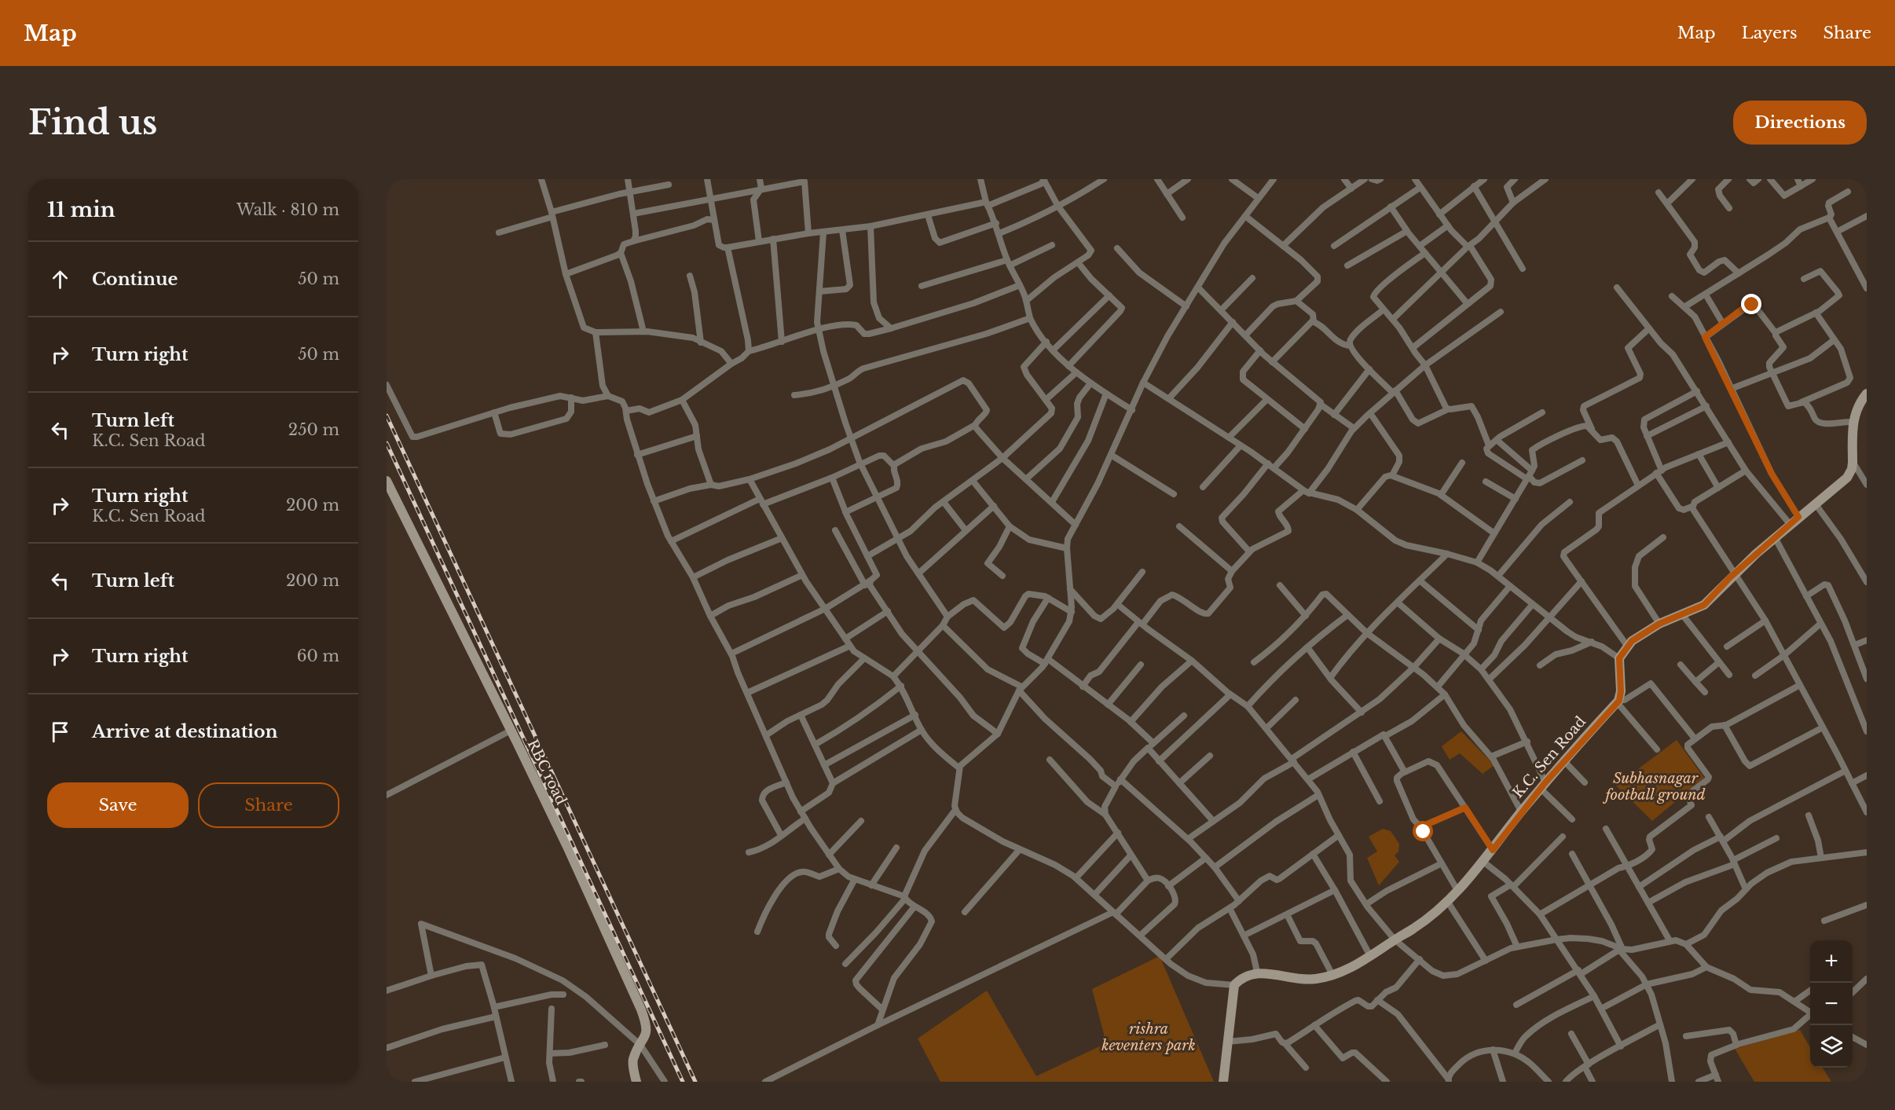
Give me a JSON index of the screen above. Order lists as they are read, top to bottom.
{
  "streets": {
    "street": ["K.C. Sen Road", "RBC road"]
  },
  "parks": ["Subhasnagar football ground", "rishra keventers park"],
  "page": {
    "header": "Map",
    "nav": ["Map", "Layers", "Share"],
    "buttons": [
      "Directions",
      ["Save", "Share"]
    ],
    "title": "Find us",
    "heading": ["11 min", "Walk · 810 m"],
    "list": [
      ["Continue", "50 m"],
      ["Turn right", "50 m"],
      ["Turn left", "K.C. Sen Road", "250 m"],
      ["Turn right", "K.C. Sen Road", "200 m"],
      ["Turn left", "200 m"],
      ["Turn right", "60 m"],
      "Arrive at destination"
    ],
    "map_buttons": ["+", "−"]
  }
}
